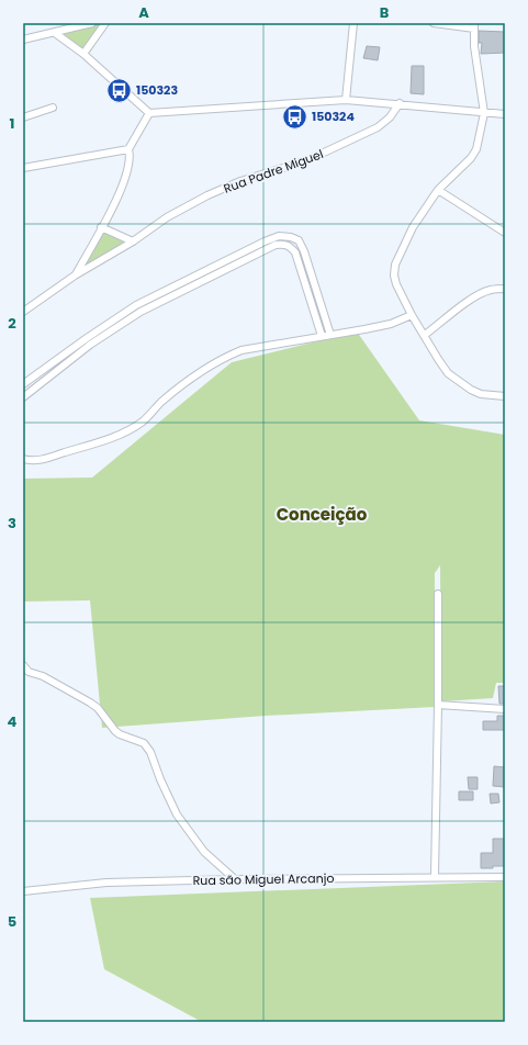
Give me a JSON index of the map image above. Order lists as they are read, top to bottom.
{
  "streets": {
    "street": ["Rua Padre Miguel", "Rua são Miguel Arcanjo"]
  },
  "districts": ["Conceição"],
  "places": {
    "bus stop": ["150323", "150324"]
  },
  "grid": {
    "columns": ["A", "B"],
    "rows": [
      "1",
      "2",
      "3",
      "4",
      "5"
    ]
  }
}
